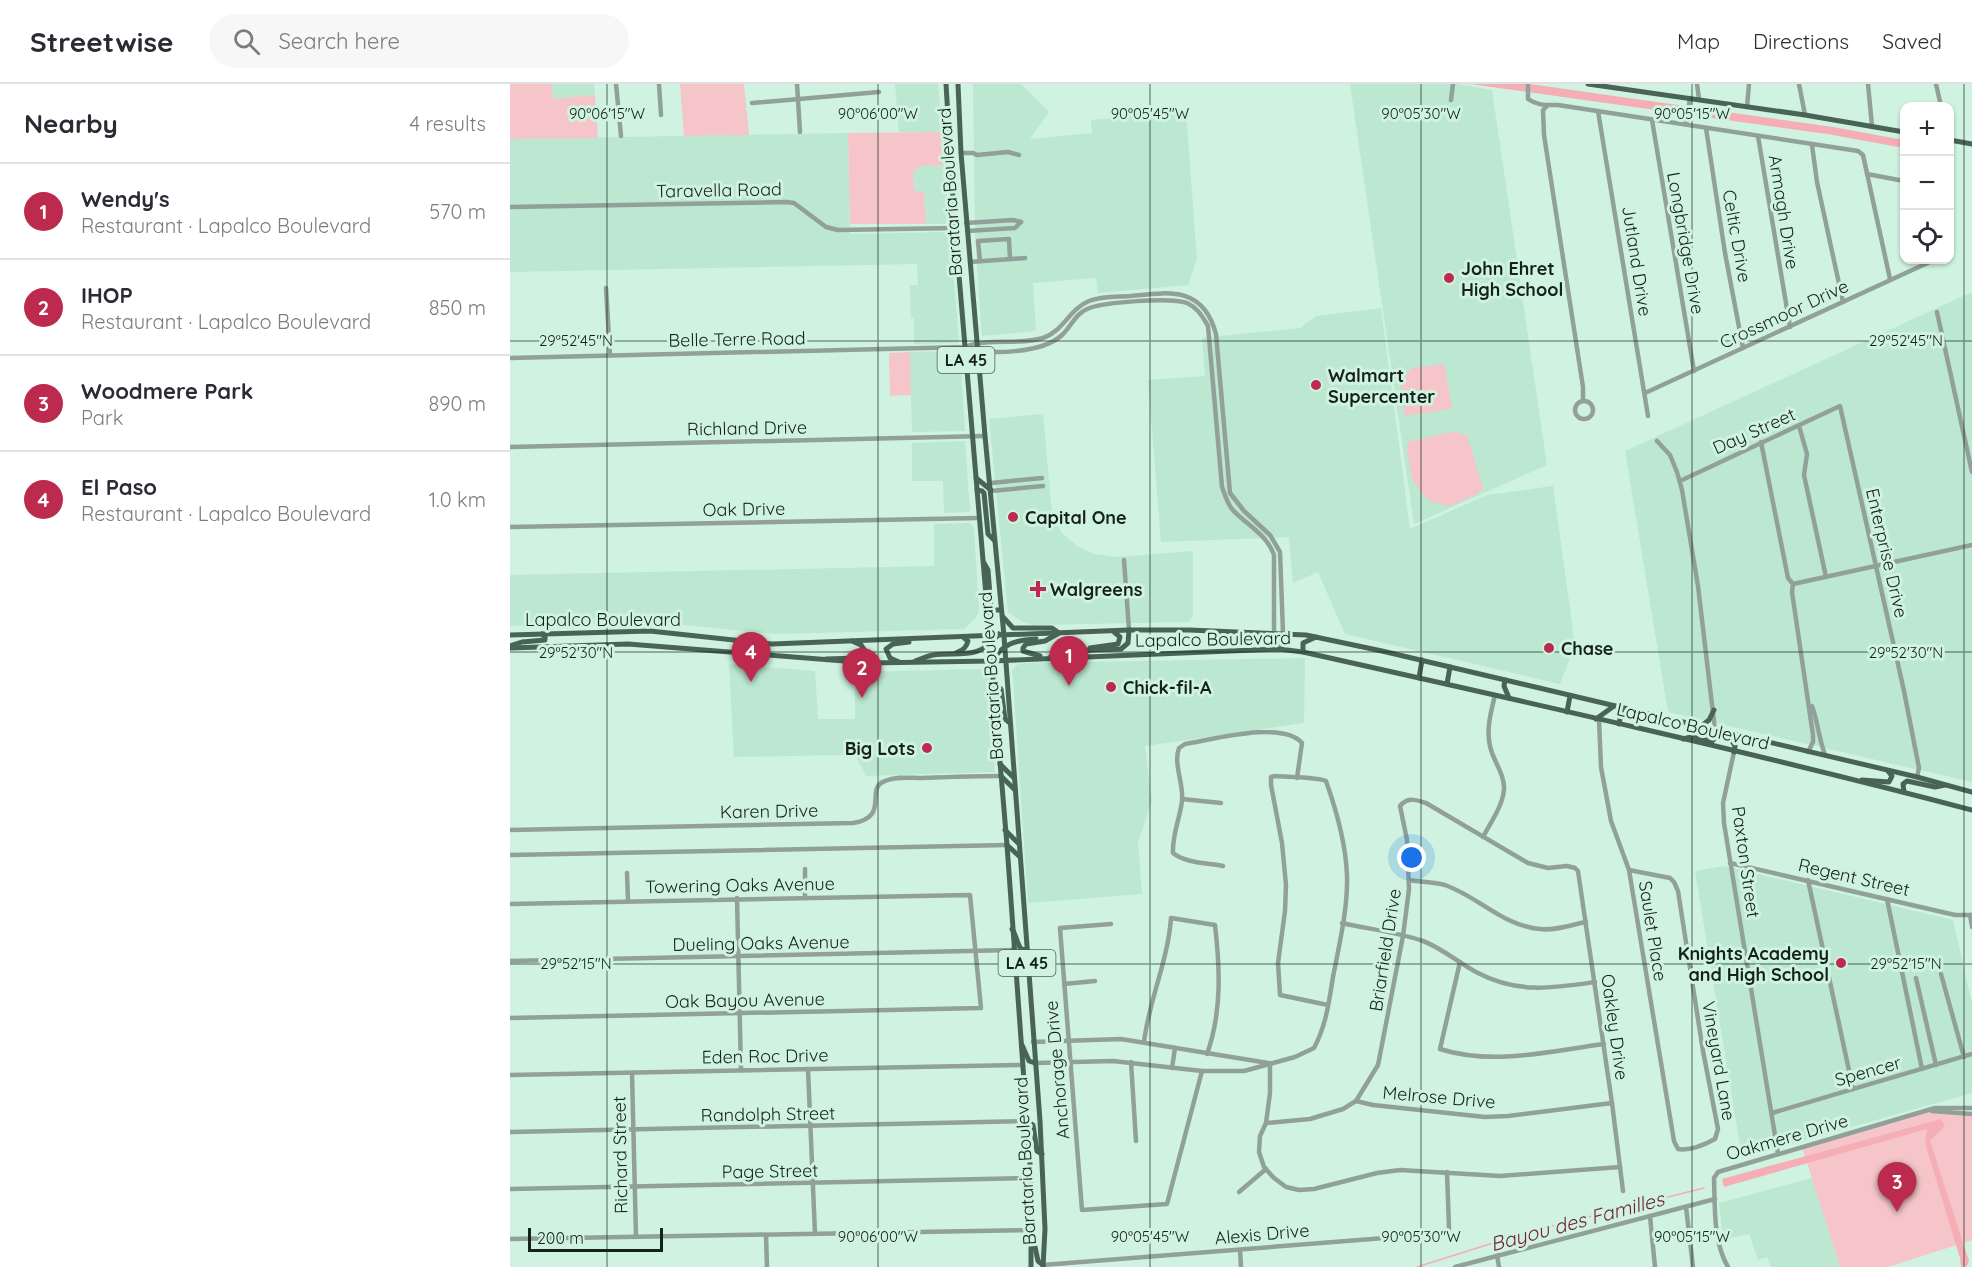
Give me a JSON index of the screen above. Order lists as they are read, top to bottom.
{
  "streets": {
    "main road": ["Barataria Boulevard", "LA 45", "Lapalco Boulevard"],
    "street": [
      "Taravella Road",
      "Armagh Drive",
      "Celtic Drive",
      "Longbridge Drive",
      "Jutland Drive",
      "Crossmoor Drive",
      "Belle Terre Road",
      "Richland Drive",
      "Day Street",
      "Oak Drive",
      "Enterprise Drive",
      "Karen Drive",
      "Paxton Street",
      "Regent Street",
      "Towering Oaks Avenue",
      "Saulet Place",
      "Dueling Oaks Avenue",
      "Briarfield Drive",
      "Oak Bayou Avenue",
      "Oakley Drive",
      "Eden Roc Drive",
      "Vineyard Lane",
      "Anchorage Drive",
      "Spencer",
      "Melrose Drive",
      "Randolph Street",
      "Oakmere Drive",
      "Richard Street",
      "Page Street",
      "Alexis Drive"
    ]
  },
  "crossings": [
    ["Taravella Road", "Barataria Boulevard"],
    ["Barataria Boulevard", "Belle Terre Road"],
    ["Barataria Boulevard", "Richland Drive"],
    ["Barataria Boulevard", "Oak Drive"],
    ["Barataria Boulevard", "Lapalco Boulevard"],
    ["Barataria Boulevard", "Karen Drive"],
    ["Barataria Boulevard", "Dueling Oaks Avenue"],
    ["Barataria Boulevard", "Eden Roc Drive"],
    ["Barataria Boulevard", "Randolph Street"],
    ["Barataria Boulevard", "Page Street"],
    ["Barataria Boulevard", "Alexis Drive"],
    ["Armagh Drive", "Crossmoor Drive"],
    ["Celtic Drive", "Crossmoor Drive"],
    ["Longbridge Drive", "Crossmoor Drive"],
    ["Jutland Drive", "Crossmoor Drive"],
    ["Day Street", "Enterprise Drive"],
    ["Enterprise Drive", "Lapalco Boulevard"],
    ["Lapalco Boulevard", "Paxton Street"],
    ["Lapalco Boulevard", "Saulet Place"],
    ["Paxton Street", "Regent Street"],
    ["Paxton Street", "Spencer"],
    ["Paxton Street", "Oakmere Drive"],
    ["Towering Oaks Avenue", "Dueling Oaks Avenue"],
    ["Towering Oaks Avenue", "Oak Bayou Avenue"],
    ["Saulet Place", "Vineyard Lane"],
    ["Dueling Oaks Avenue", "Oak Bayou Avenue"],
    ["Briarfield Drive", "Oakley Drive"],
    ["Briarfield Drive", "Melrose Drive"],
    ["Oakley Drive", "Melrose Drive"],
    ["Eden Roc Drive", "Richard Street"],
    ["Randolph Street", "Richard Street"],
    ["Richard Street", "Page Street"]
  ],
  "water": ["Bayou des Familles"],
  "places": {
    "other": [
      "John Ehret High School",
      "Walmart Supercenter",
      "Capital One",
      "Chase",
      "Chick-fil-A",
      "Big Lots",
      "Knights Academy and High School"
    ],
    "health": ["Walgreens"]
  },
  "scale_bar": "200 m",
  "page": {
    "header": "Streetwise",
    "search": "Search here",
    "nav": ["Map", "Directions", "Saved"],
    "heading": ["Nearby", "4 results"],
    "map_buttons": ["+", "−"],
    "list": [
      {
        "mark": "1",
        "name": "Wendy's",
        "note": "Restaurant · Lapalco Boulevard",
        "value": "570 m"
      },
      {
        "mark": "2",
        "name": "IHOP",
        "note": "Restaurant · Lapalco Boulevard",
        "value": "850 m"
      },
      {
        "mark": "3",
        "name": "Woodmere Park",
        "note": "Park",
        "value": "890 m"
      },
      {
        "mark": "4",
        "name": "El Paso",
        "note": "Restaurant · Lapalco Boulevard",
        "value": "1.0 km"
      }
    ],
    "pins": [
      "4",
      "1",
      "2",
      "3"
    ],
    "scale": "200 m"
  },
  "coordinates": [
    "90°06'15\"W",
    "90°06'00\"W",
    "90°05'45\"W",
    "90°05'30\"W",
    "90°05'15\"W",
    "29°52'45\"N",
    "29°52'30\"N",
    "29°52'15\"N"
  ]
}
